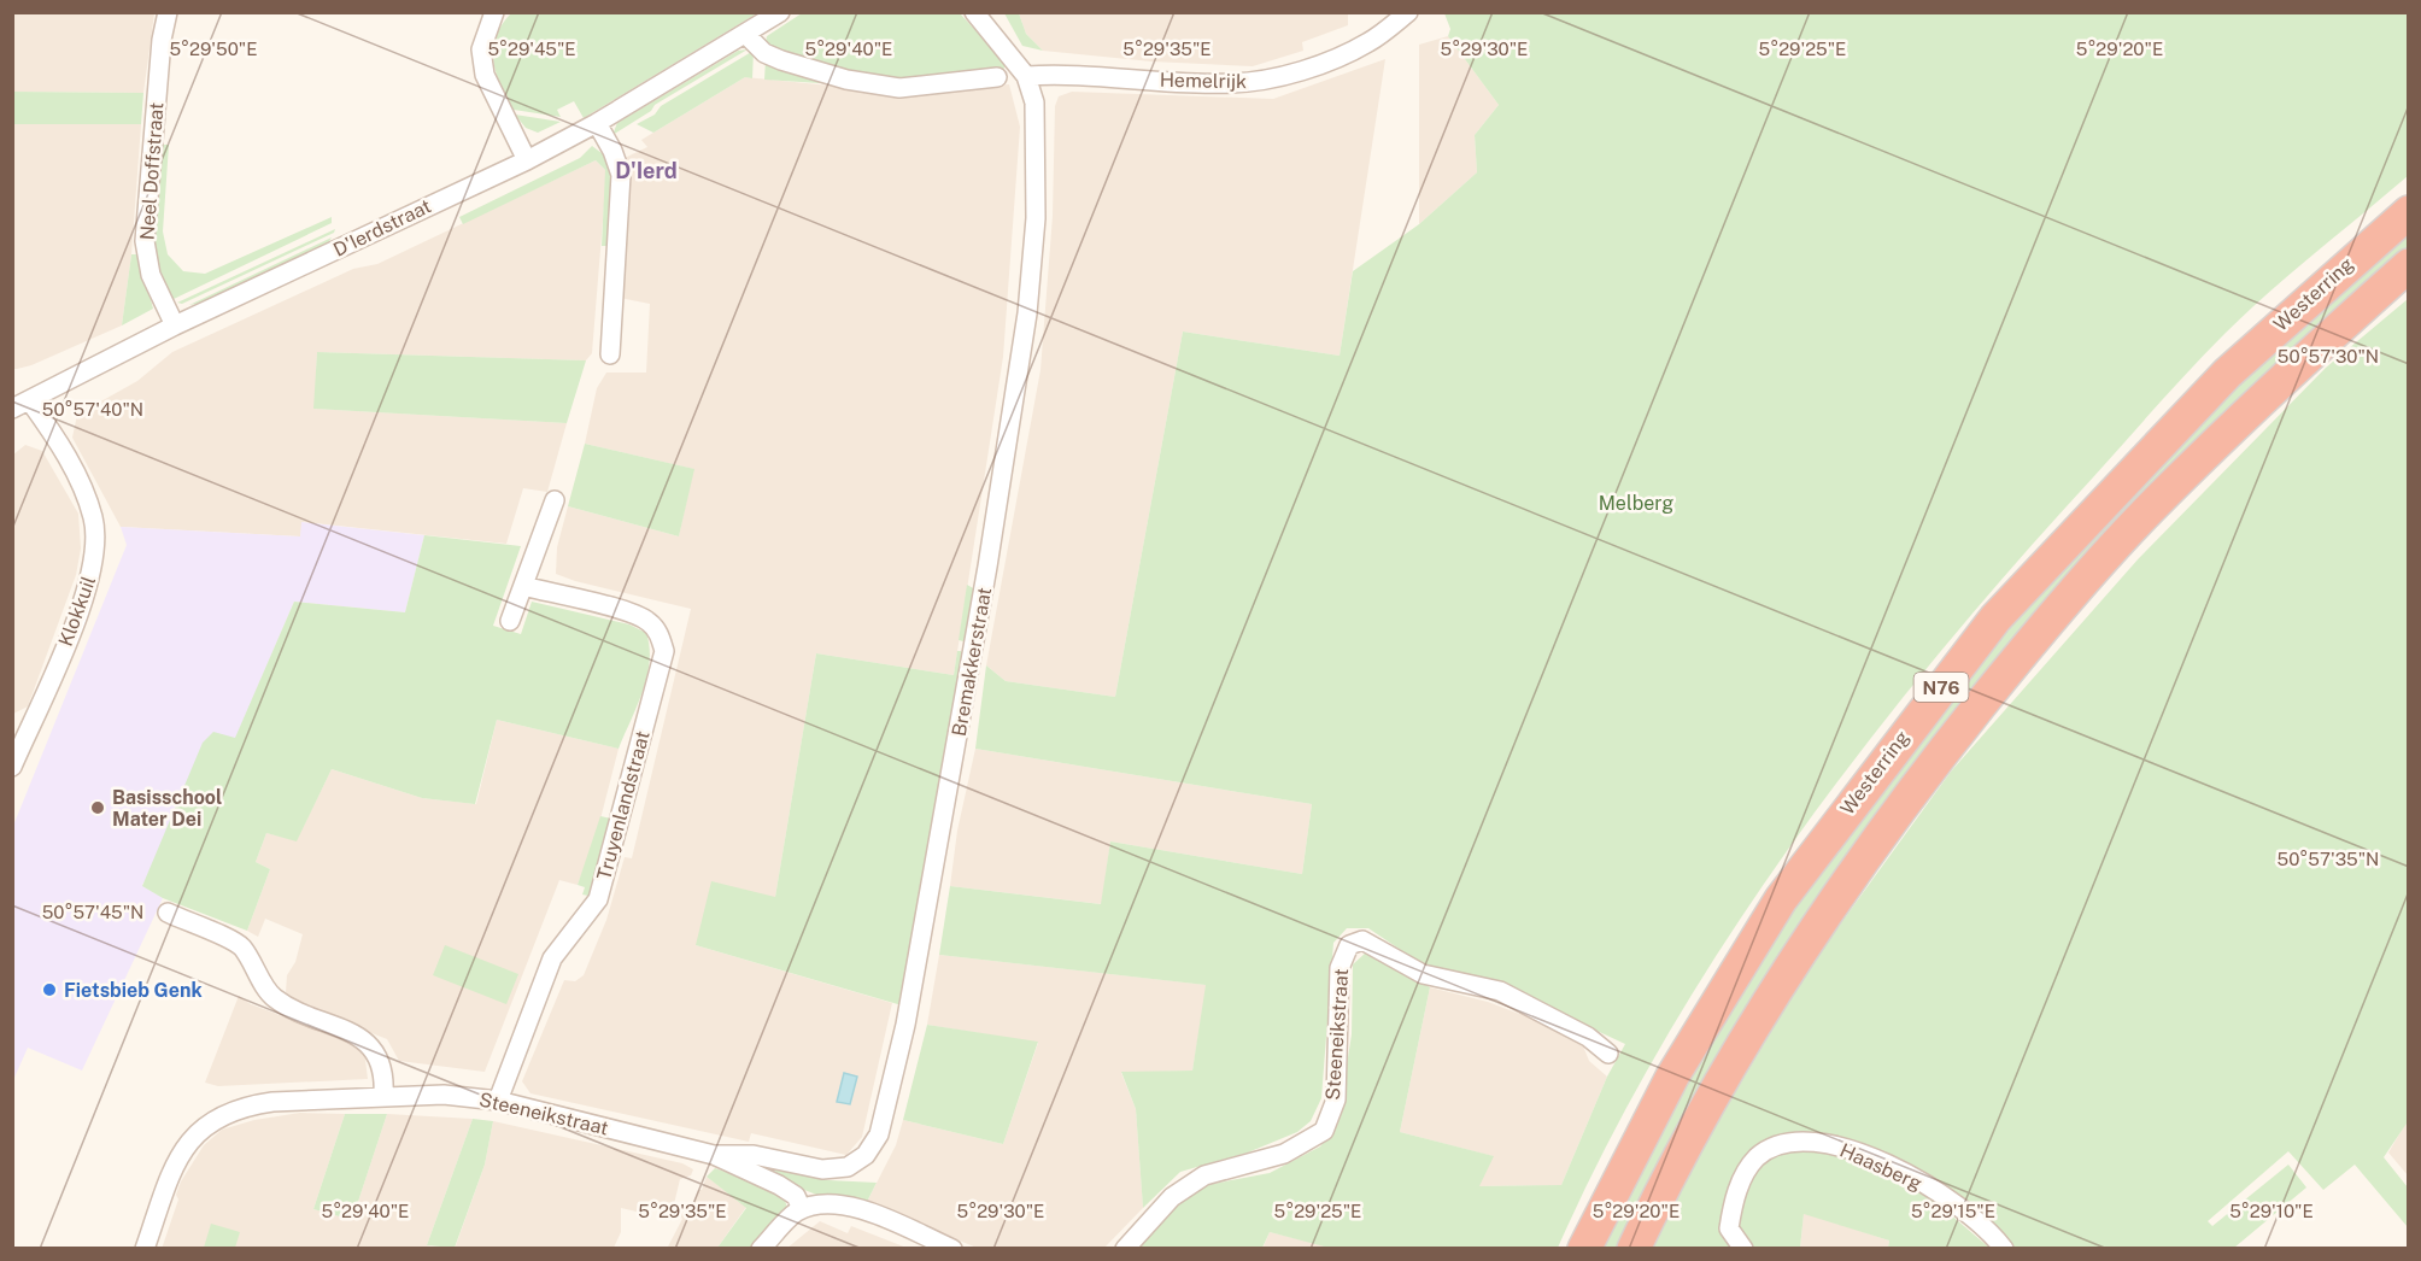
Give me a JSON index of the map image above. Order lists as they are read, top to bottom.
{
  "streets": {
    "highway": ["Westerring", "N76"],
    "street": [
      "Hemelrijk",
      "Neel Doffstraat",
      "D'Ierdstraat",
      "Klokkuil",
      "Bremakkerstraat",
      "Truyenlandstraat",
      "Steeneikstraat",
      "Haasberg"
    ]
  },
  "crossings": [
    ["Hemelrijk", "Bremakkerstraat"],
    ["Neel Doffstraat", "D'Ierdstraat"],
    ["D'Ierdstraat", "Klokkuil"],
    ["Bremakkerstraat", "Steeneikstraat"],
    ["Truyenlandstraat", "Steeneikstraat"]
  ],
  "districts": ["D'Ierd"],
  "parks": ["Melberg"],
  "places": ["Basisschool Mater Dei", "Fietsbieb Genk"],
  "coordinates": [
    "5°29'50\"E",
    "5°29'45\"E",
    "5°29'40\"E",
    "5°29'35\"E",
    "5°29'30\"E",
    "5°29'25\"E",
    "5°29'20\"E",
    "50°57'30\"N",
    "50°57'40\"N",
    "50°57'35\"N",
    "50°57'45\"N",
    "5°29'15\"E",
    "5°29'10\"E"
  ]
}
